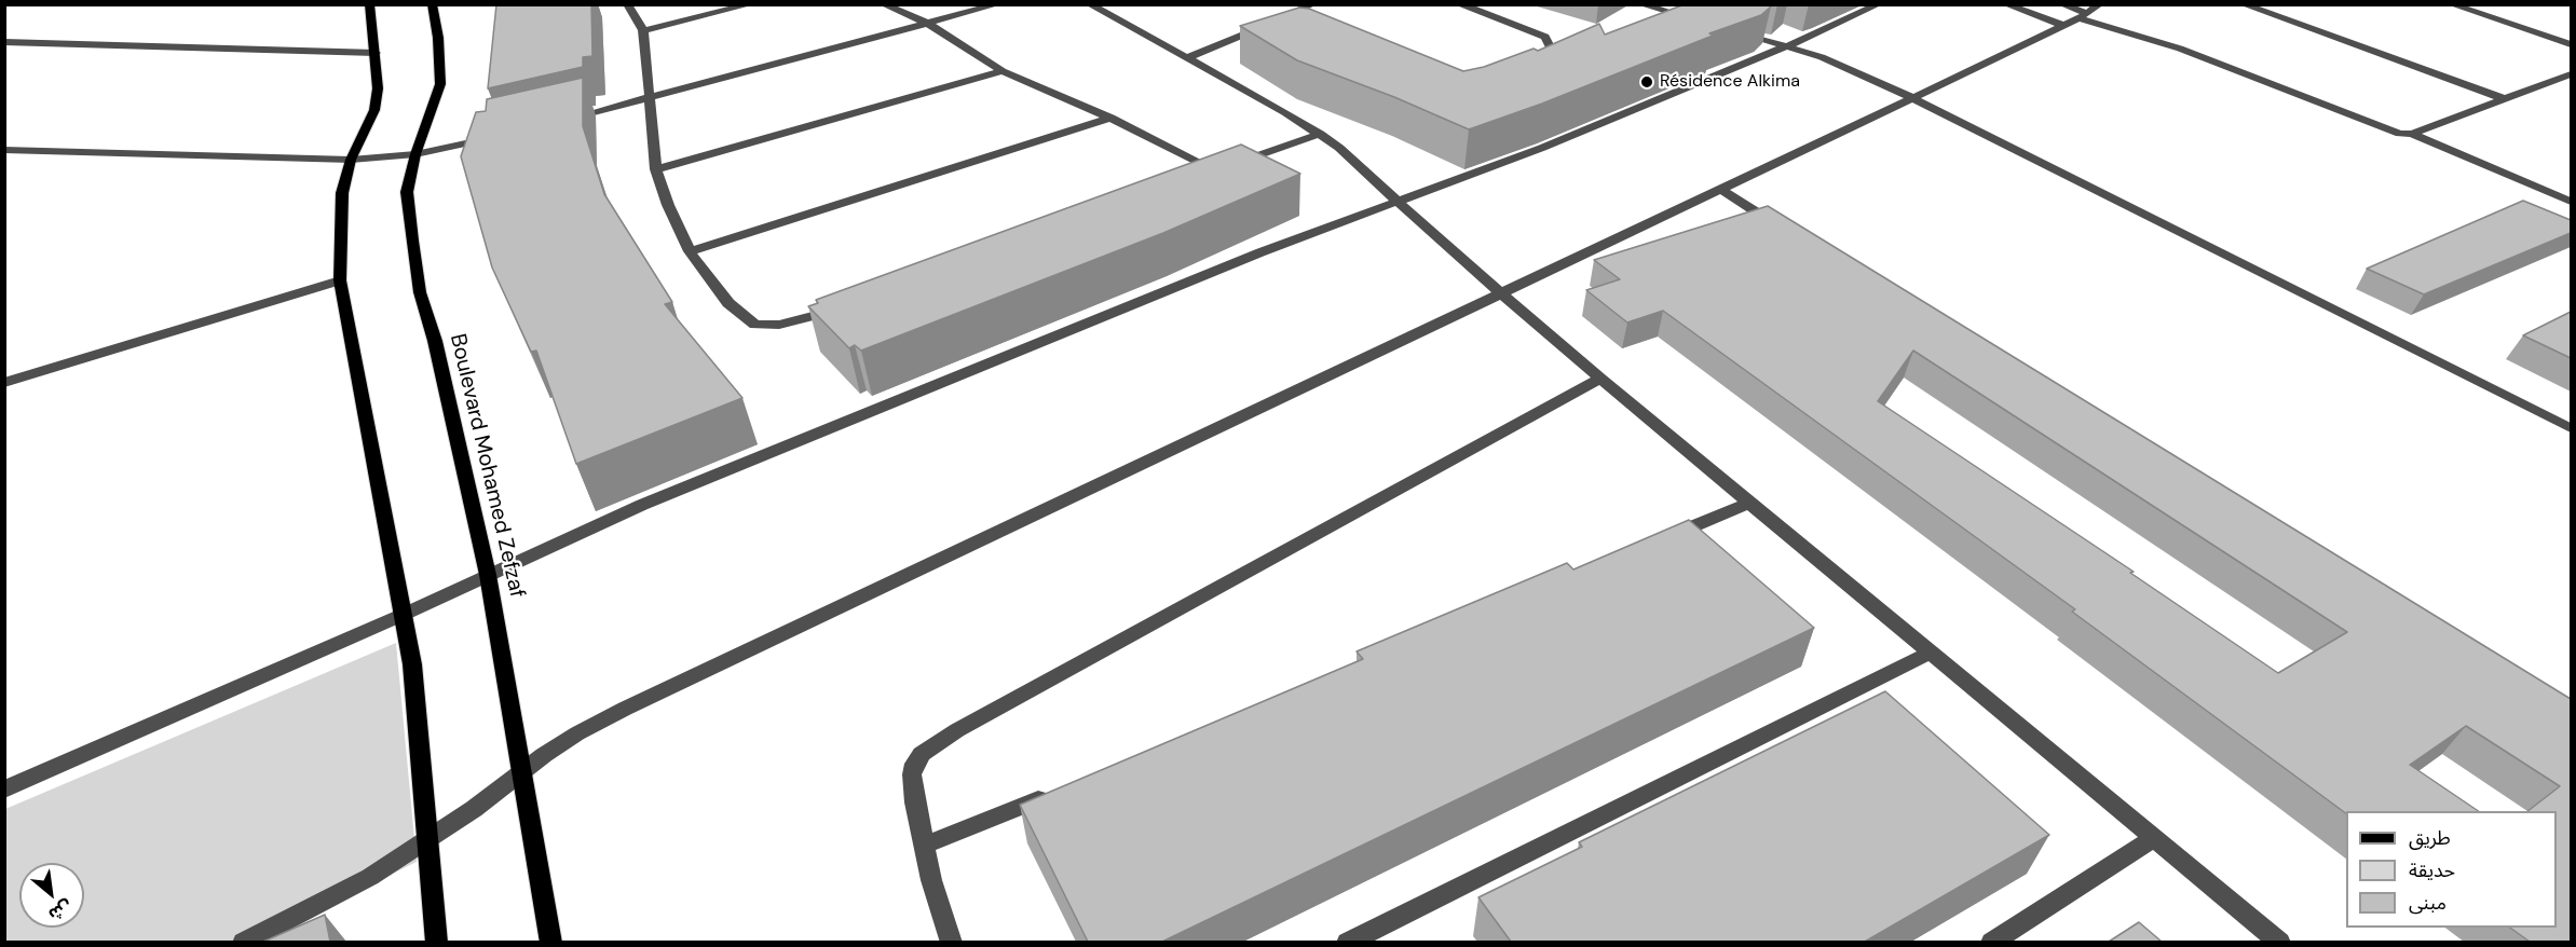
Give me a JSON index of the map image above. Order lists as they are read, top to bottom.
{
  "streets": {
    "main road": ["Boulevard Mohamed Zefzaf"]
  },
  "places": ["Résidence Alkima"],
  "legend": ["طريق", "حديقة", "مبنى"],
  "north": "bottom right"
}
